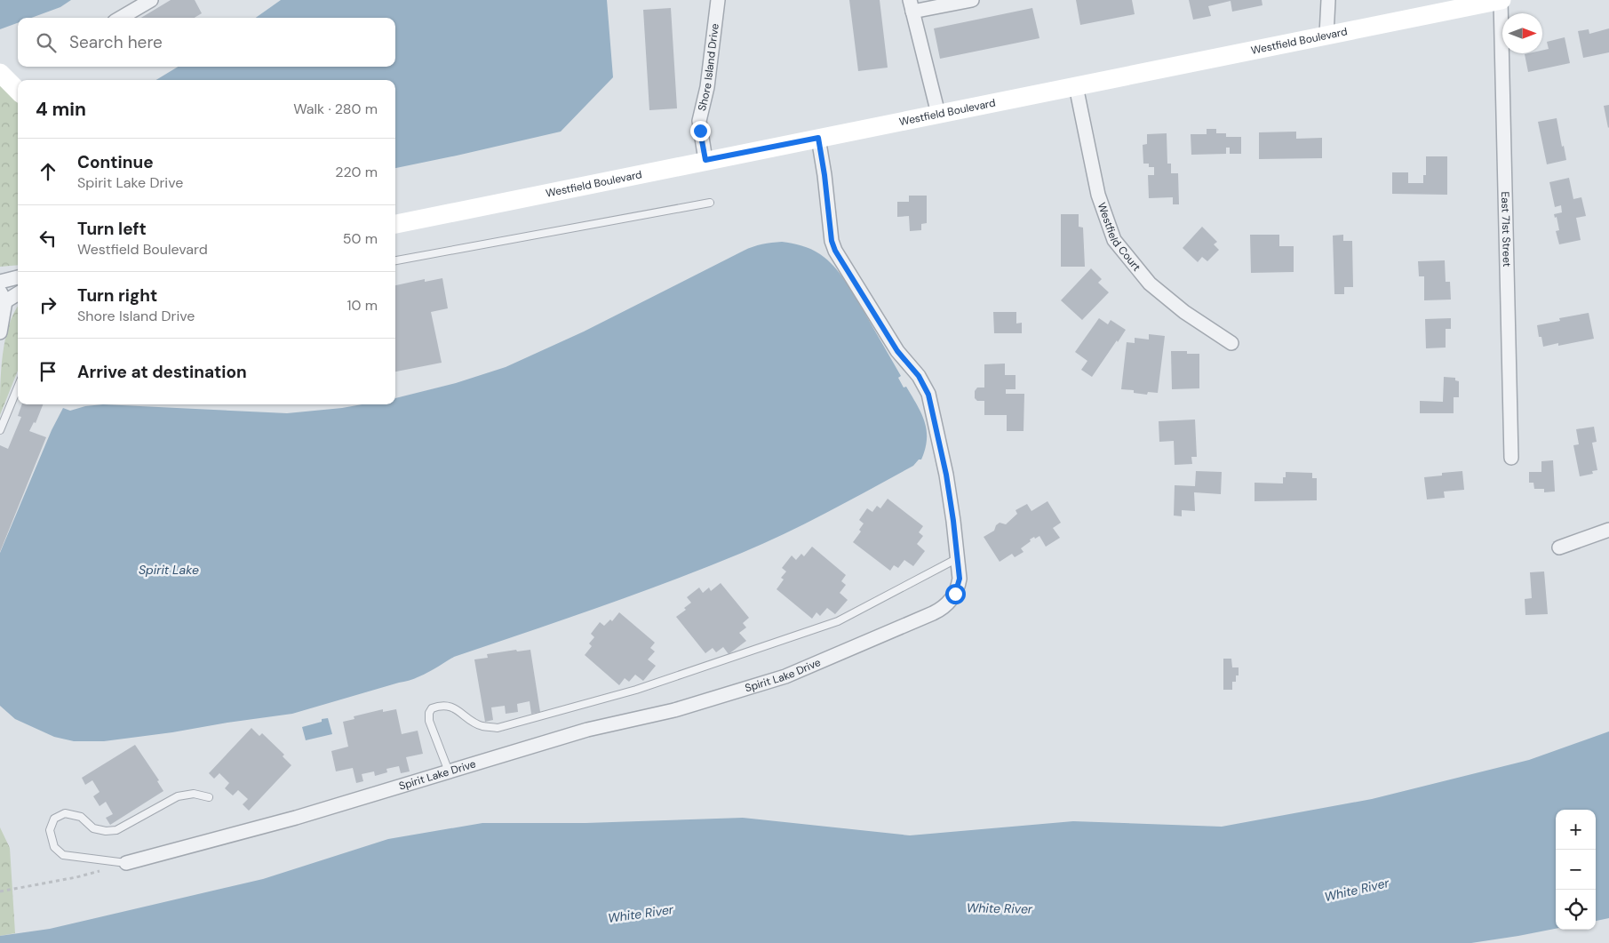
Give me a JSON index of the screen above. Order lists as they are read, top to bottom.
{
  "streets": {
    "street": [
      "Westfield Boulevard",
      "Shore Island Drive",
      "East 71st Street",
      "Westfield Court",
      "Spirit Lake Drive"
    ]
  },
  "crossings": [
    ["Westfield Boulevard", "Shore Island Drive"],
    ["Westfield Boulevard", "East 71st Street"],
    ["Westfield Boulevard", "Westfield Court"],
    ["Westfield Boulevard", "Spirit Lake Drive"]
  ],
  "water": ["Spirit Lake", "White River"],
  "north": "right",
  "page": {
    "search": "Search here",
    "heading": ["4 min", "Walk · 280 m"],
    "list": [
      ["Continue", "Spirit Lake Drive", "220 m"],
      ["Turn left", "Westfield Boulevard", "50 m"],
      ["Turn right", "Shore Island Drive", "10 m"],
      "Arrive at destination"
    ],
    "map_buttons": ["+", "−"]
  }
}
